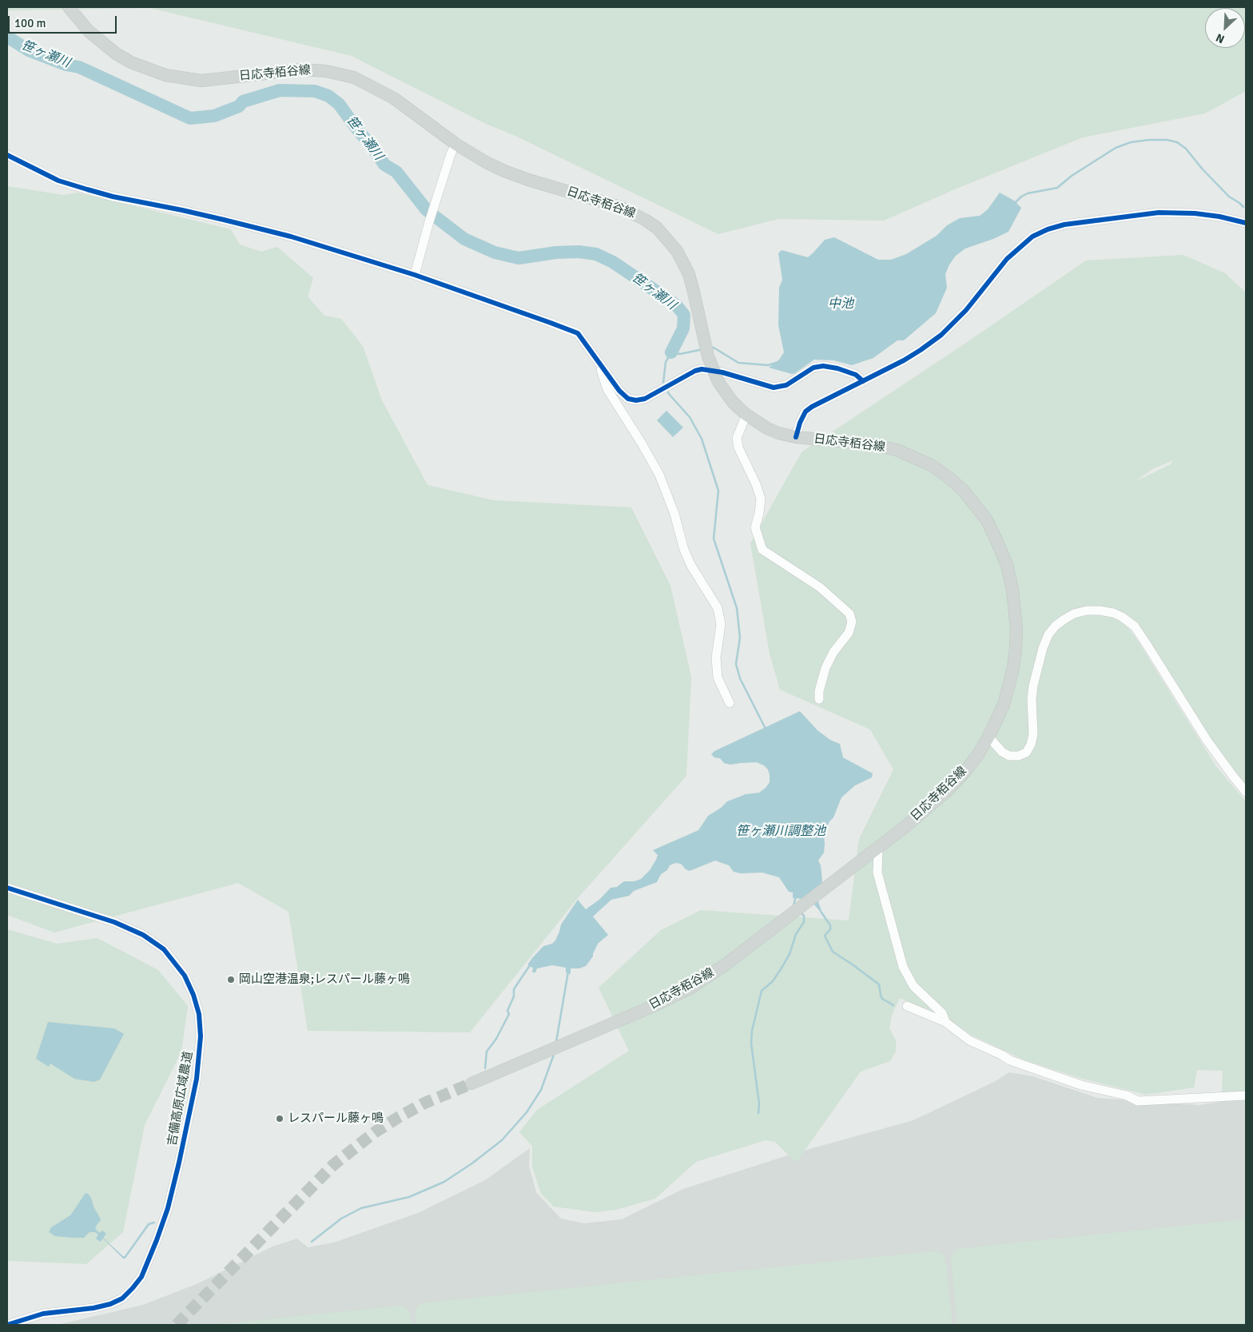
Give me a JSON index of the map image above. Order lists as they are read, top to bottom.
{
  "streets": {
    "main road": ["日応寺栢谷線"],
    "street": ["吉備高原広域農道"]
  },
  "water": ["笹ヶ瀬川", "中池", "笹ヶ瀬川調整池"],
  "places": ["岡山空港温泉;レスパール藤ヶ鳴", "レスパール藤ヶ鳴"],
  "scale_bar": "100 m",
  "north": "bottom left"
}
